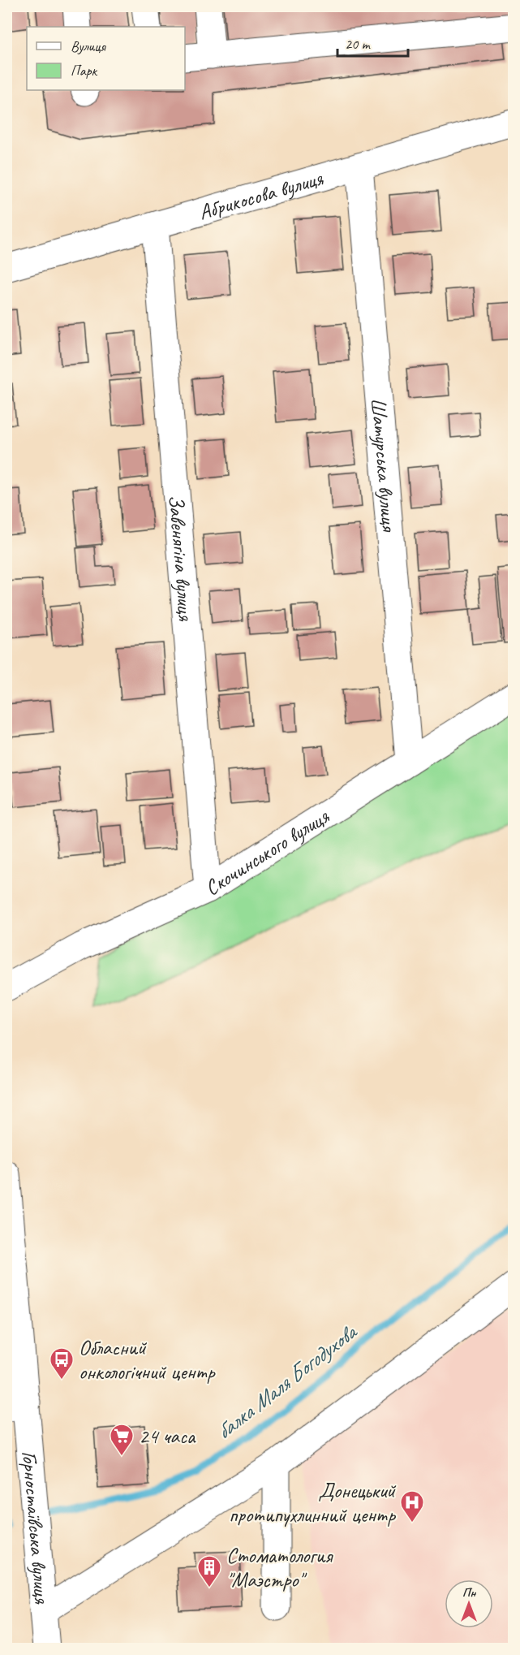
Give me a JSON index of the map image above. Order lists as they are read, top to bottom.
{
  "streets": {
    "street": [
      "Абрикосова вулиця",
      "Шатурська вулиця",
      "Завенягіна вулиця",
      "Скочинського вулиця",
      "Горностаївська вулиця"
    ]
  },
  "crossings": [
    ["Абрикосова вулиця", "Шатурська вулиця"],
    ["Абрикосова вулиця", "Завенягіна вулиця"],
    ["Шатурська вулиця", "Скочинського вулиця"],
    ["Завенягіна вулиця", "Скочинського вулиця"]
  ],
  "water": ["балка Маля Богодухова"],
  "places": {
    "bus stop": ["Обласний онкологічний центр"],
    "supermarket": ["24 часа"],
    "hospital": ["Донецький протипухлинний центр"],
    "building": ["Стоматология \"Маэстро\""]
  },
  "legend": ["Вулиця", "Парк"],
  "scale_bar": "20 m",
  "north": "top"
}
